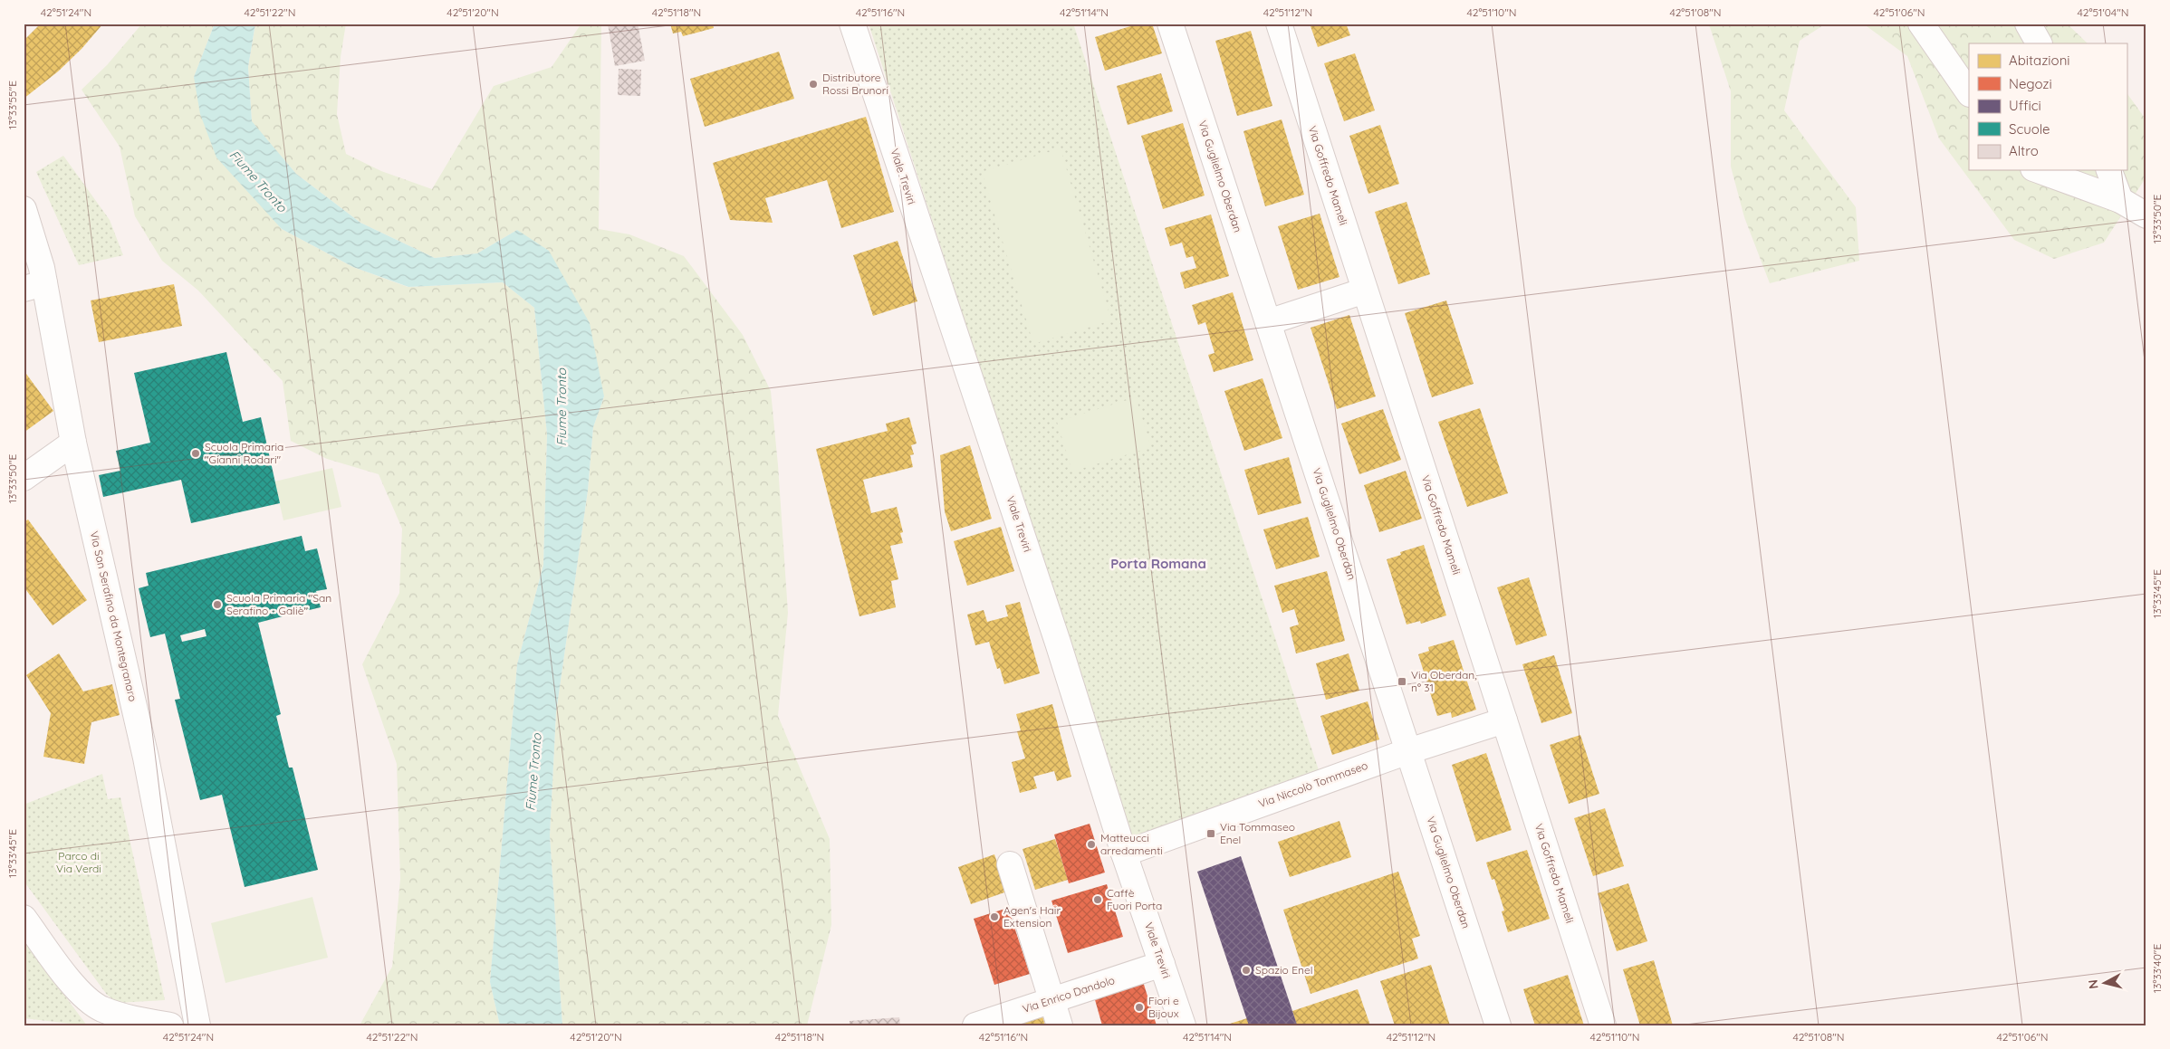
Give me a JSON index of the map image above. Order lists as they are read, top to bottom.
{
  "streets": {
    "street": [
      "Via Goffredo Mameli",
      "Viale Treviri",
      "Via Guglielmo Oberdan",
      "Via San Serafino da Montegranaro",
      "Via Niccolò Tommaseo",
      "Via Enrico Dandolo"
    ]
  },
  "crossings": [
    ["Via Goffredo Mameli", "Via Niccolò Tommaseo"],
    ["Viale Treviri", "Via Niccolò Tommaseo"],
    ["Viale Treviri", "Via Enrico Dandolo"],
    ["Via Guglielmo Oberdan", "Via Niccolò Tommaseo"]
  ],
  "districts": ["Porta Romana"],
  "water": ["Fiume Tronto"],
  "parks": ["Parco di Via Verdi"],
  "places": {
    "other": [
      "Distributore Rossi Brunori",
      "Scuola Primaria \"Gianni Rodari\"",
      "Scuola Primaria \"San Serafino - Galiè\"",
      "Matteucci arredamenti",
      "Caffè Fuori Porta",
      "Agen's Hair Extension",
      "Spazio Enel",
      "Fiori e Bijoux"
    ],
    "transit": ["Via Oberdan, n° 31", "Via Tommaseo Enel"]
  },
  "legend": [
    "Abitazioni",
    "Negozi",
    "Uffici",
    "Scuole",
    "Altro"
  ],
  "north": "left",
  "coordinates": [
    "42°51'24\"N",
    "42°51'22\"N",
    "42°51'20\"N",
    "42°51'18\"N",
    "42°51'16\"N",
    "42°51'14\"N",
    "42°51'12\"N",
    "42°51'10\"N",
    "42°51'08\"N",
    "42°51'06\"N",
    "42°51'04\"N",
    "13°33'55\"E",
    "13°33'50\"E",
    "13°33'45\"E",
    "13°33'40\"E"
  ]
}
